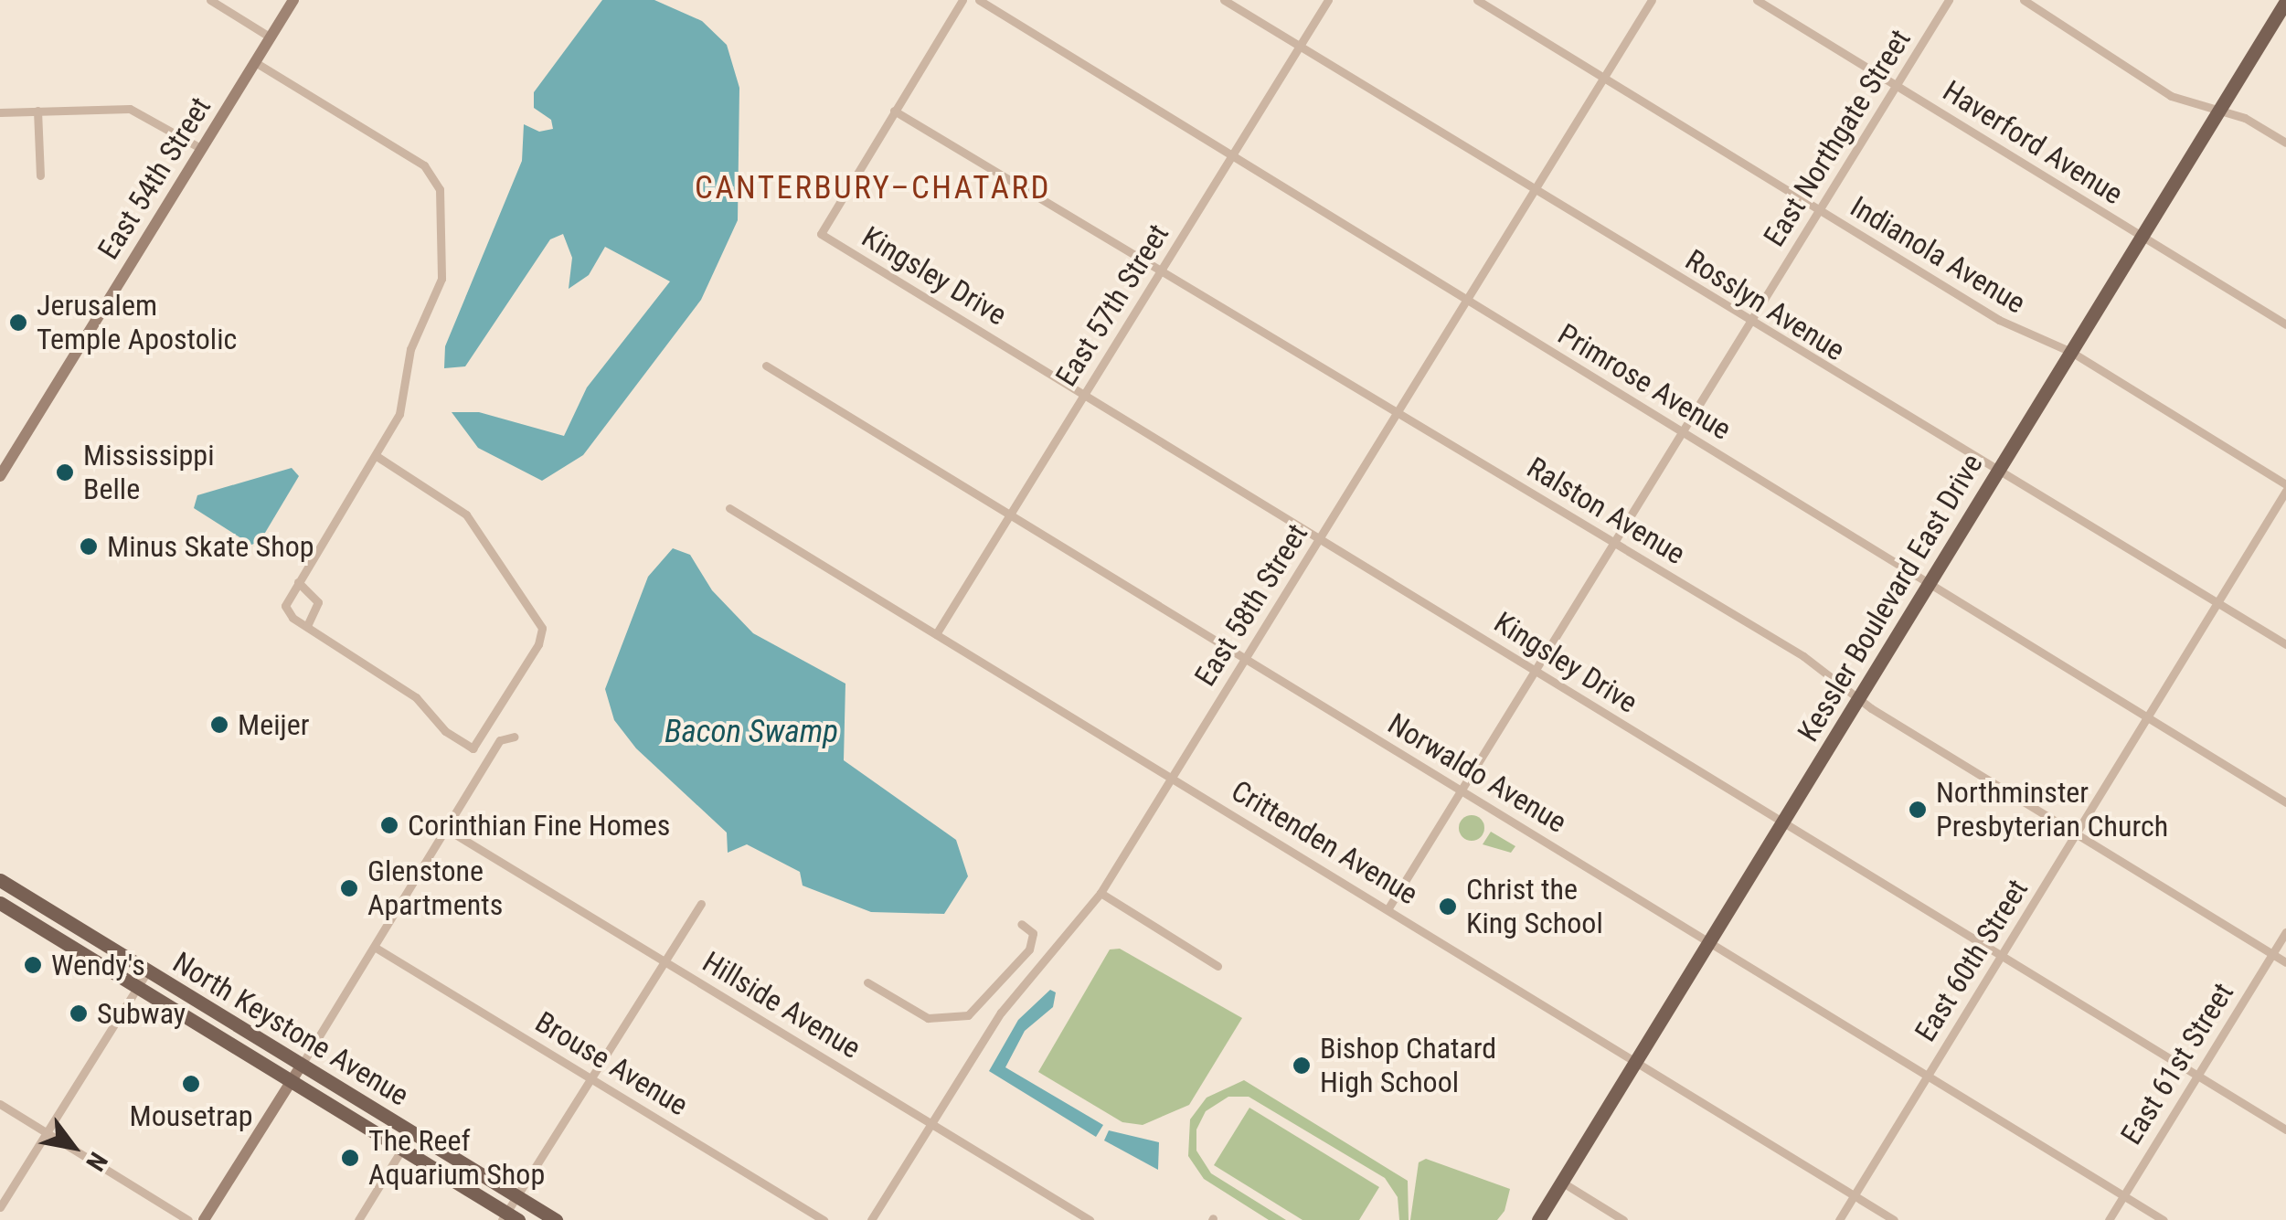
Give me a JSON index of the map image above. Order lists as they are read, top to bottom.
{
  "streets": {
    "main road": ["Kessler Boulevard East Drive", "North Keystone Avenue"],
    "street": [
      "East Northgate Street",
      "Haverford Avenue",
      "East 54th Street",
      "Indianola Avenue",
      "Kingsley Drive",
      "East 57th Street",
      "Rosslyn Avenue",
      "Primrose Avenue",
      "Ralston Avenue",
      "East 58th Street",
      "Norwaldo Avenue",
      "Crittenden Avenue",
      "East 60th Street",
      "Hillside Avenue",
      "Brouse Avenue",
      "East 61st Street"
    ]
  },
  "crossings": [
    ["East Northgate Street", "Haverford Avenue"],
    ["East Northgate Street", "Indianola Avenue"],
    ["East Northgate Street", "Kingsley Drive"],
    ["East Northgate Street", "Rosslyn Avenue"],
    ["East Northgate Street", "Primrose Avenue"],
    ["East Northgate Street", "Ralston Avenue"],
    ["East Northgate Street", "Norwaldo Avenue"],
    ["East Northgate Street", "Crittenden Avenue"],
    ["Haverford Avenue", "Kessler Boulevard East Drive"],
    ["Indianola Avenue", "Kessler Boulevard East Drive"],
    ["Indianola Avenue", "East 58th Street"],
    ["Indianola Avenue", "East 60th Street"],
    ["Kingsley Drive", "East 57th Street"],
    ["Kingsley Drive", "Ralston Avenue"],
    ["Kingsley Drive", "Kessler Boulevard East Drive"],
    ["Kingsley Drive", "East 58th Street"],
    ["Kingsley Drive", "East 60th Street"],
    ["Kingsley Drive", "East 61st Street"],
    ["East 57th Street", "Rosslyn Avenue"],
    ["East 57th Street", "Primrose Avenue"],
    ["East 57th Street", "Ralston Avenue"],
    ["East 57th Street", "Norwaldo Avenue"],
    ["East 57th Street", "Crittenden Avenue"],
    ["Rosslyn Avenue", "Kessler Boulevard East Drive"],
    ["Rosslyn Avenue", "East 58th Street"],
    ["Rosslyn Avenue", "East 60th Street"],
    ["Primrose Avenue", "Kessler Boulevard East Drive"],
    ["Primrose Avenue", "East 58th Street"],
    ["Primrose Avenue", "East 60th Street"],
    ["Ralston Avenue", "Kessler Boulevard East Drive"],
    ["Ralston Avenue", "East 58th Street"],
    ["Ralston Avenue", "East 60th Street"],
    ["Ralston Avenue", "East 61st Street"],
    ["Kessler Boulevard East Drive", "Norwaldo Avenue"],
    ["Kessler Boulevard East Drive", "Crittenden Avenue"],
    ["East 58th Street", "Norwaldo Avenue"],
    ["East 58th Street", "Crittenden Avenue"],
    ["East 58th Street", "Hillside Avenue"],
    ["Norwaldo Avenue", "East 60th Street"],
    ["Norwaldo Avenue", "East 61st Street"],
    ["Crittenden Avenue", "East 60th Street"]
  ],
  "districts": ["CANTERBURY–CHATARD"],
  "water": ["Bacon Swamp"],
  "places": [
    "Jerusalem Temple Apostolic",
    "Mississippi Belle",
    "Minus Skate Shop",
    "Meijer",
    "Northminster Presbyterian Church",
    "Corinthian Fine Homes",
    "Glenstone Apartments",
    "Christ the King School",
    "Wendy's",
    "Subway",
    "Bishop Chatard High School",
    "Mousetrap",
    "The Reef Aquarium Shop"
  ],
  "north": "bottom right"
}
